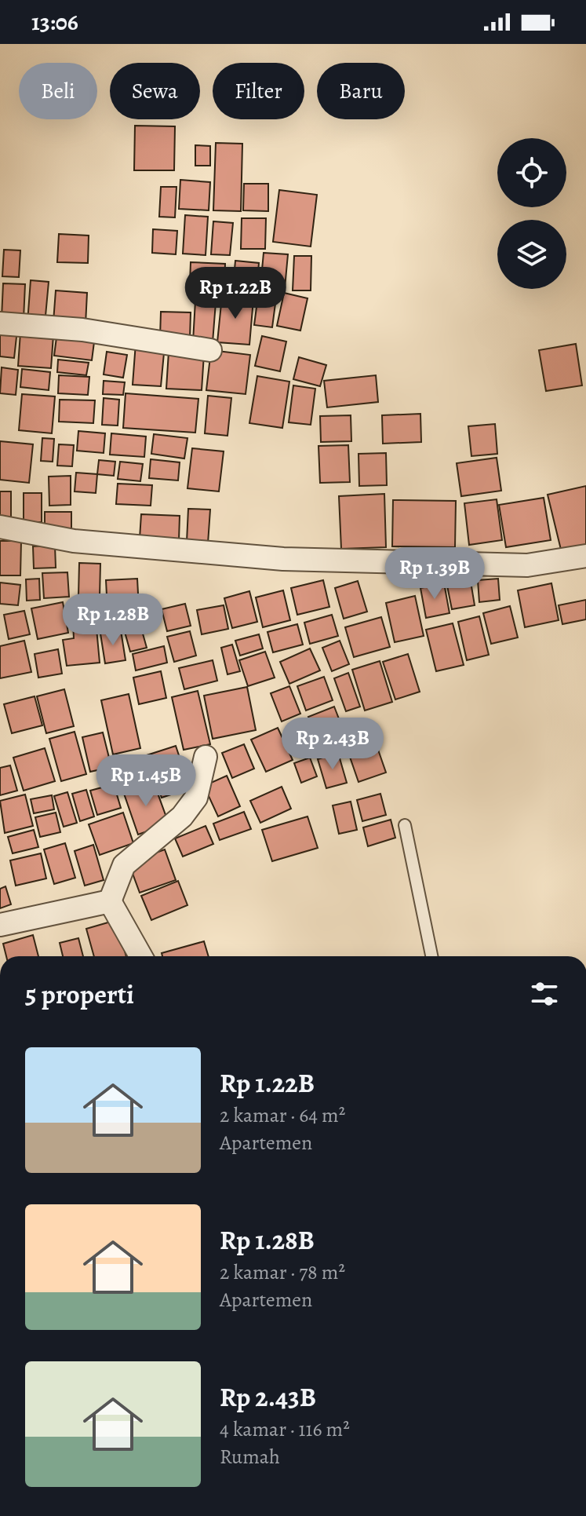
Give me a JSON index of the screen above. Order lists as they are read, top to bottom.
{
  "page": {
    "status": "13:06",
    "chip": [
      "Beli",
      "Sewa",
      "Filter",
      "Baru"
    ],
    "price": [
      "Rp 1.22B",
      "Rp 1.39B",
      "Rp 1.28B",
      "Rp 2.43B",
      "Rp 1.45B"
    ],
    "heading": "5 properti",
    "list": [
      {
        "name": "Rp 1.22B",
        "note": "2 kamar · 64 m² · Apartemen"
      },
      {
        "name": "Rp 1.28B",
        "note": "2 kamar · 78 m² · Apartemen"
      },
      {
        "name": "Rp 2.43B",
        "note": "4 kamar · 116 m² · Rumah"
      }
    ]
  }
}
